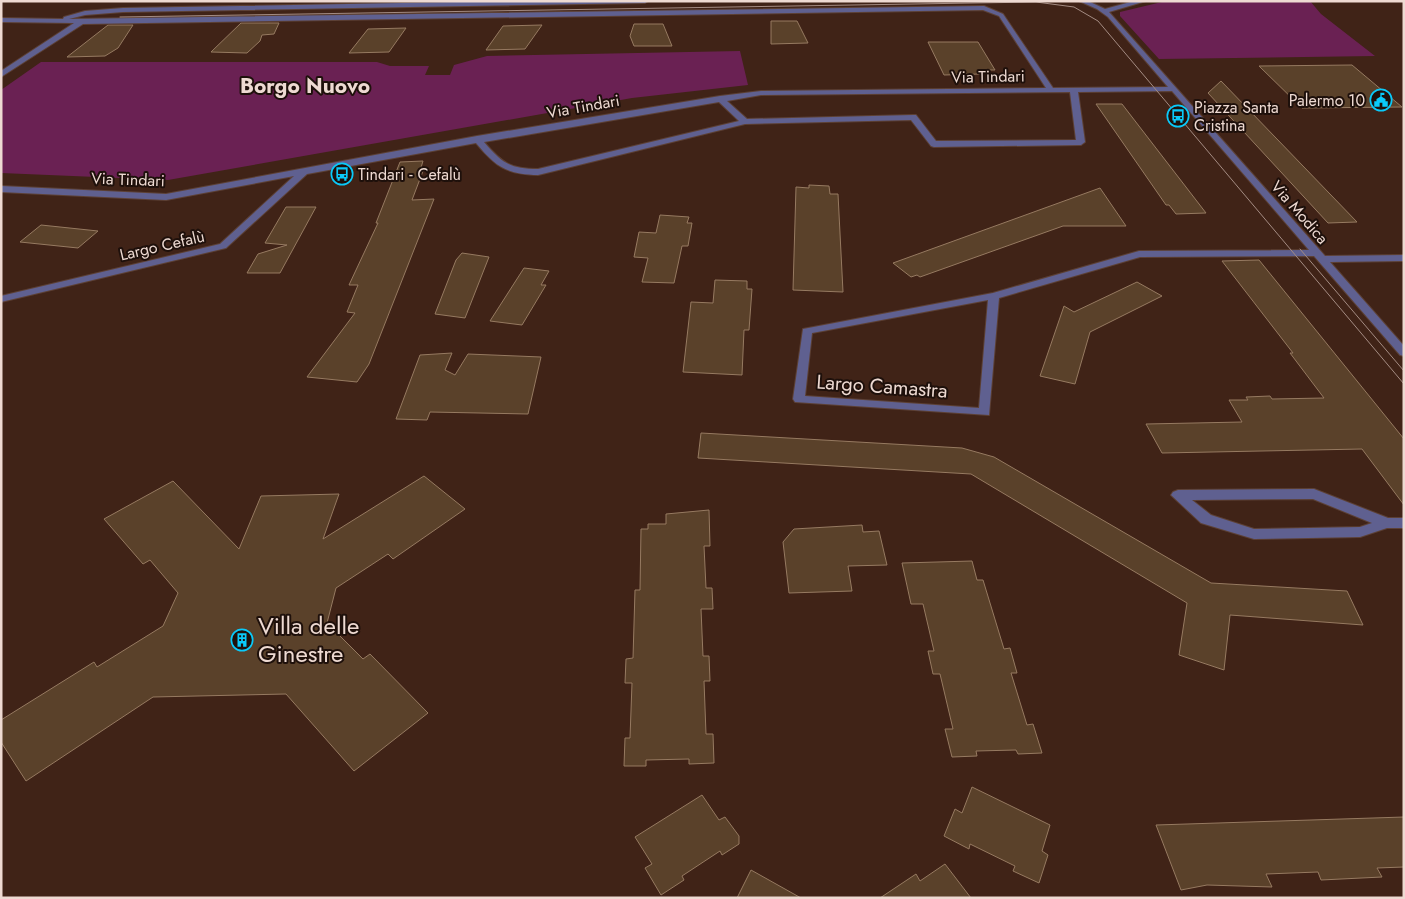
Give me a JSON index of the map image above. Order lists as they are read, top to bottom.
{
  "streets": {
    "street": [
      "Via Tindari",
      "Via Modica",
      "Largo Cefalù",
      "Largo Camastra"
    ]
  },
  "crossings": [
    ["Via Tindari", "Via Modica"],
    ["Via Tindari", "Largo Cefalù"],
    ["Via Modica", "Largo Camastra"]
  ],
  "districts": ["Borgo Nuovo"],
  "places": {
    "public building": ["Palermo 10"],
    "bus stop": ["Piazza Santa Cristina", "Tindari - Cefalù"],
    "building": ["Villa delle Ginestre"]
  }
}
